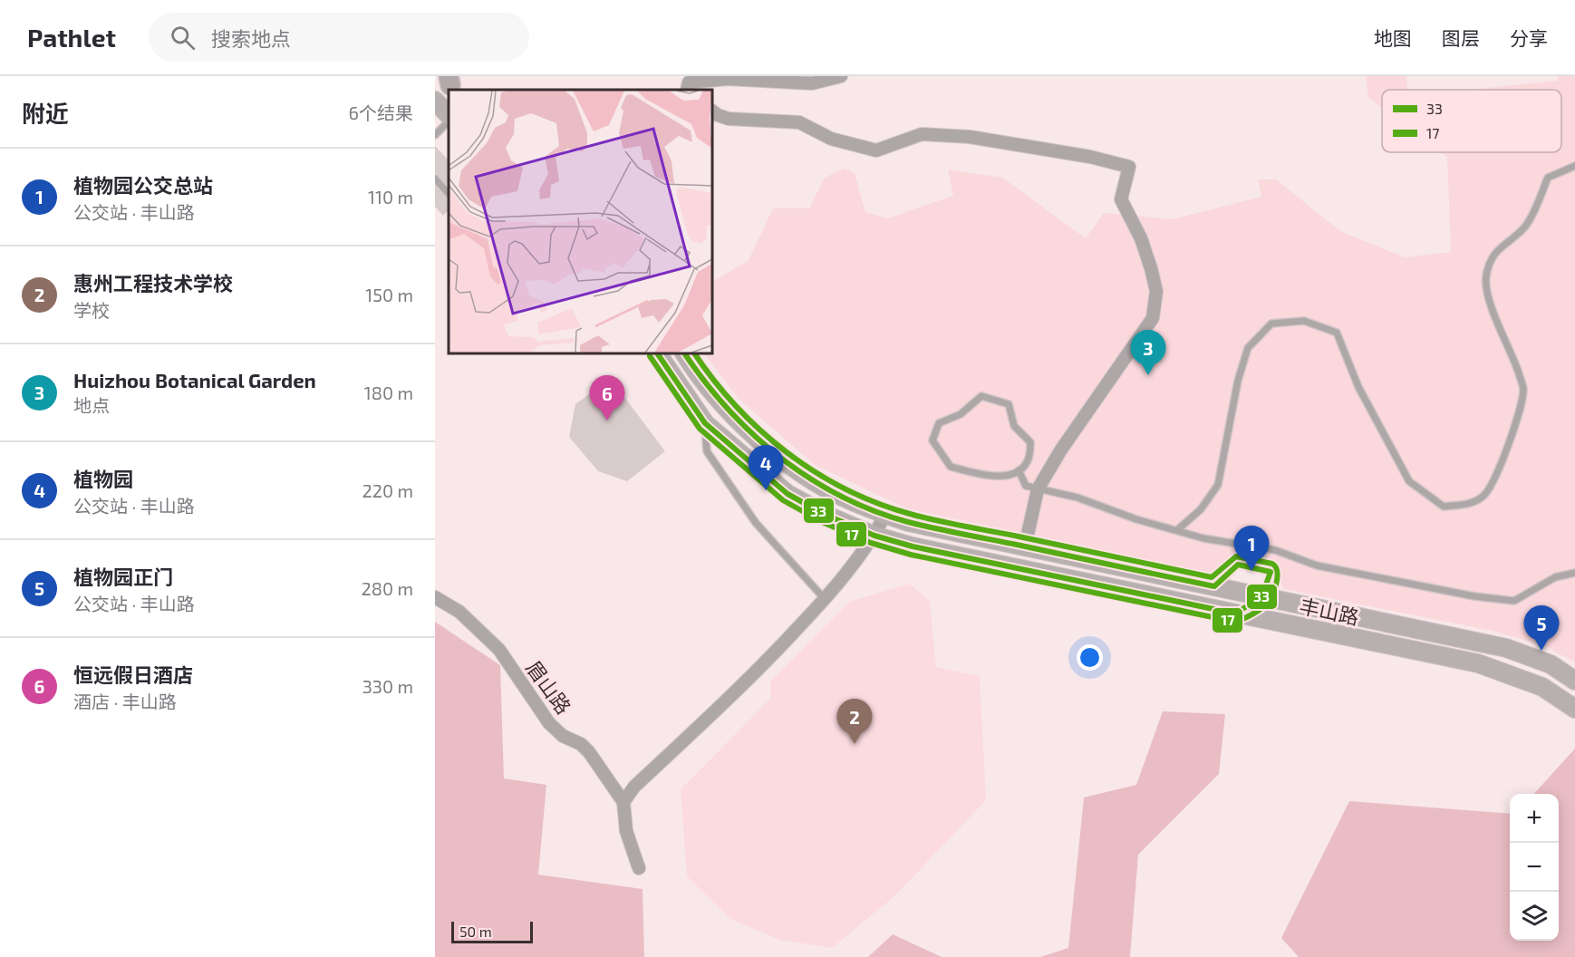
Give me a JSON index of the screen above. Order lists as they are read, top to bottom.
{
  "streets": {
    "main road": ["丰山路"],
    "street": ["眉山路"]
  },
  "lines": ["transit line 33", "transit line 17"],
  "legend": ["33", "17"],
  "scale_bar": "50 m",
  "page": {
    "header": "Pathlet",
    "search": "搜索地点",
    "nav": ["地图", "图层", "分享"],
    "heading": ["附近", "6个结果"],
    "list": [
      {
        "mark": "1",
        "name": "植物园公交总站",
        "note": "公交站 · 丰山路",
        "value": "110 m"
      },
      {
        "mark": "2",
        "name": "惠州工程技术学校",
        "note": "学校",
        "value": "150 m"
      },
      {
        "mark": "3",
        "name": "Huizhou Botanical Garden",
        "note": "地点",
        "value": "180 m"
      },
      {
        "mark": "4",
        "name": "植物园",
        "note": "公交站 · 丰山路",
        "value": "220 m"
      },
      {
        "mark": "5",
        "name": "植物园正门",
        "note": "公交站 · 丰山路",
        "value": "280 m"
      },
      {
        "mark": "6",
        "name": "恒远假日酒店",
        "note": "酒店 · 丰山路",
        "value": "330 m"
      }
    ],
    "pins": [
      "3",
      "6",
      "4",
      "1",
      "5",
      "2"
    ],
    "map_buttons": ["+", "−"],
    "scale": "50 m"
  }
}
